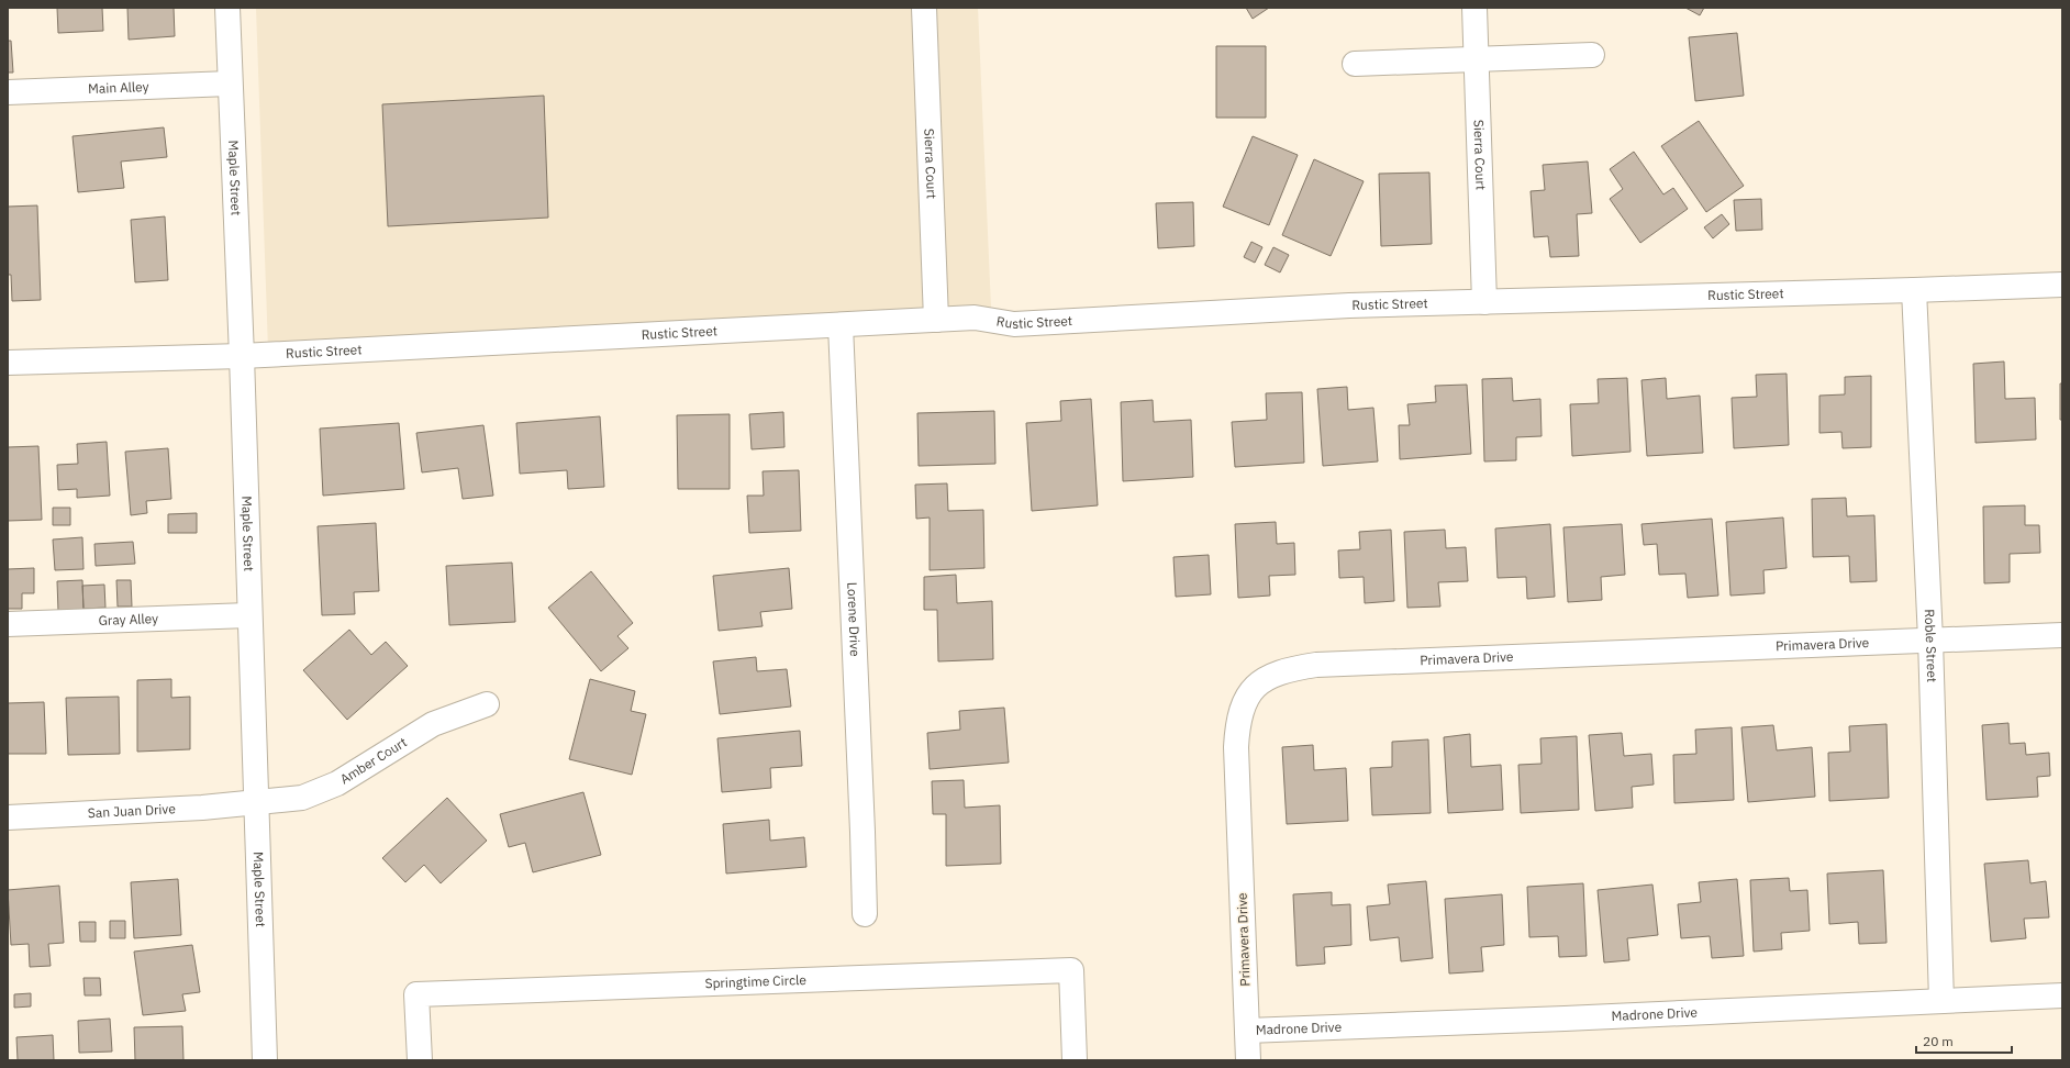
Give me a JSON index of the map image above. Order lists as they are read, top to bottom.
{
  "streets": {
    "street": [
      "Main Alley",
      "Sierra Court",
      "Maple Street",
      "Rustic Street",
      "Gray Alley",
      "Lorene Drive",
      "Primavera Drive",
      "Roble Street",
      "Amber Court",
      "San Juan Drive",
      "Springtime Circle",
      "Madrone Drive"
    ]
  },
  "crossings": [
    ["Main Alley", "Maple Street"],
    ["Sierra Court", "Rustic Street"],
    ["Maple Street", "Rustic Street"],
    ["Maple Street", "Gray Alley"],
    ["Maple Street", "Amber Court"],
    ["Maple Street", "San Juan Drive"],
    ["Rustic Street", "Lorene Drive"],
    ["Rustic Street", "Roble Street"],
    ["Primavera Drive", "Roble Street"],
    ["Primavera Drive", "Madrone Drive"],
    ["Roble Street", "Madrone Drive"],
    ["Amber Court", "San Juan Drive"]
  ],
  "scale_bar": "20 m"
}
